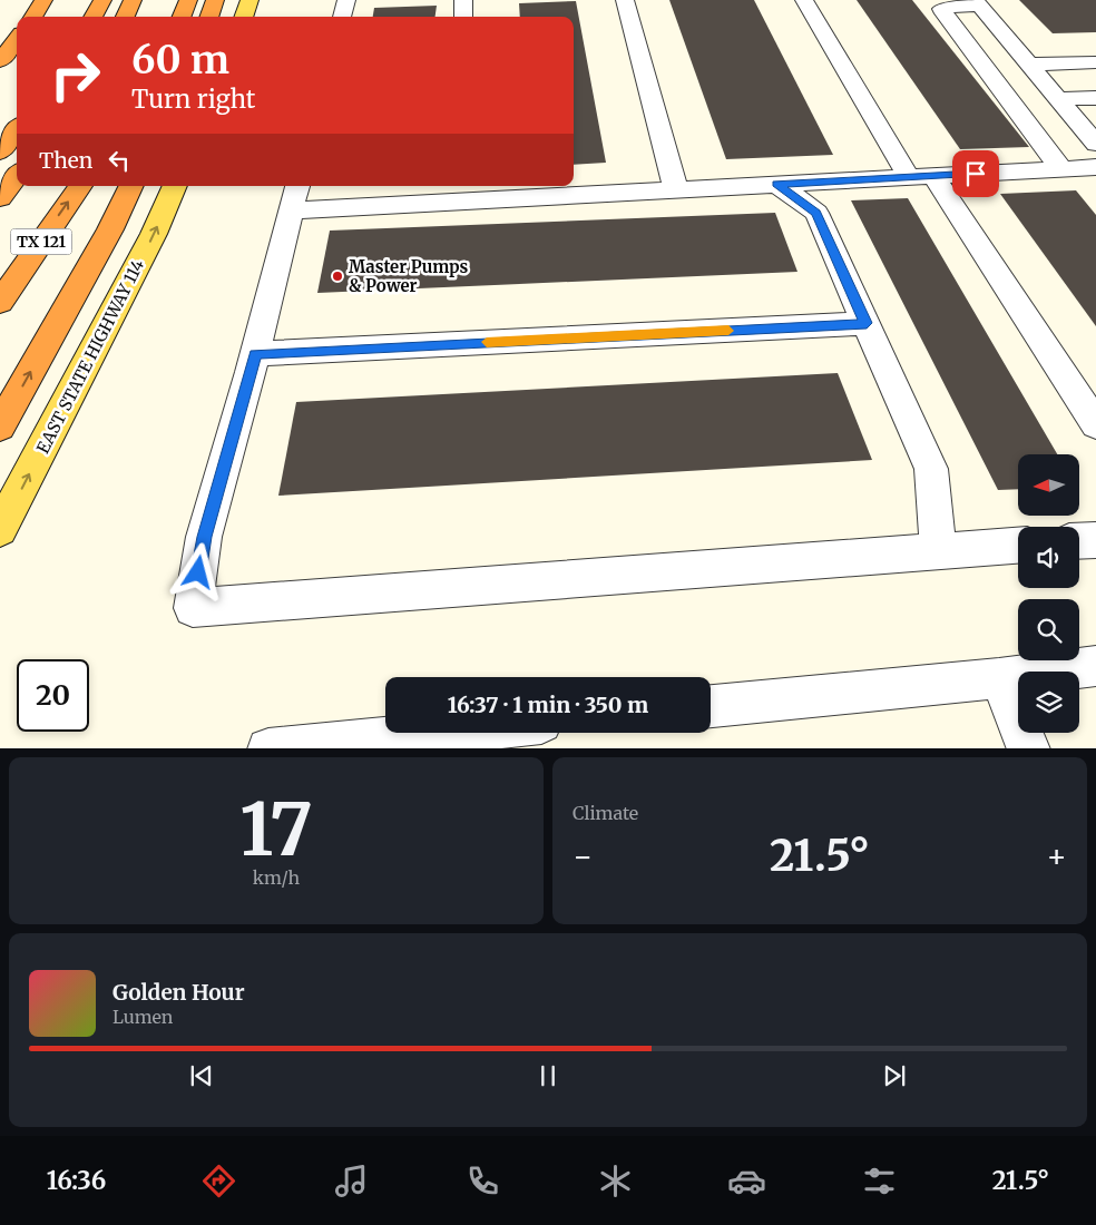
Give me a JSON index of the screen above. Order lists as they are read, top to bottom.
{
  "streets": {
    "highway": ["TX 121"],
    "main road": ["EAST STATE HIGHWAY 114"]
  },
  "one_way": ["EAST STATE HIGHWAY 114"],
  "places": ["Master Pumps & Power"],
  "north": "left",
  "page": {
    "turn": ["60 m", "Turn right"],
    "then": "Then",
    "limit": "20",
    "trip": "16:37 · 1 min · 350 m",
    "tile": [
      ["17", "km/h"],
      "Climate"
    ],
    "heat": ["−", "21.5°", "+"],
    "song": ["Golden Hour", "Lumen"],
    "tabs": ["16:36", "21.5°"]
  }
}
